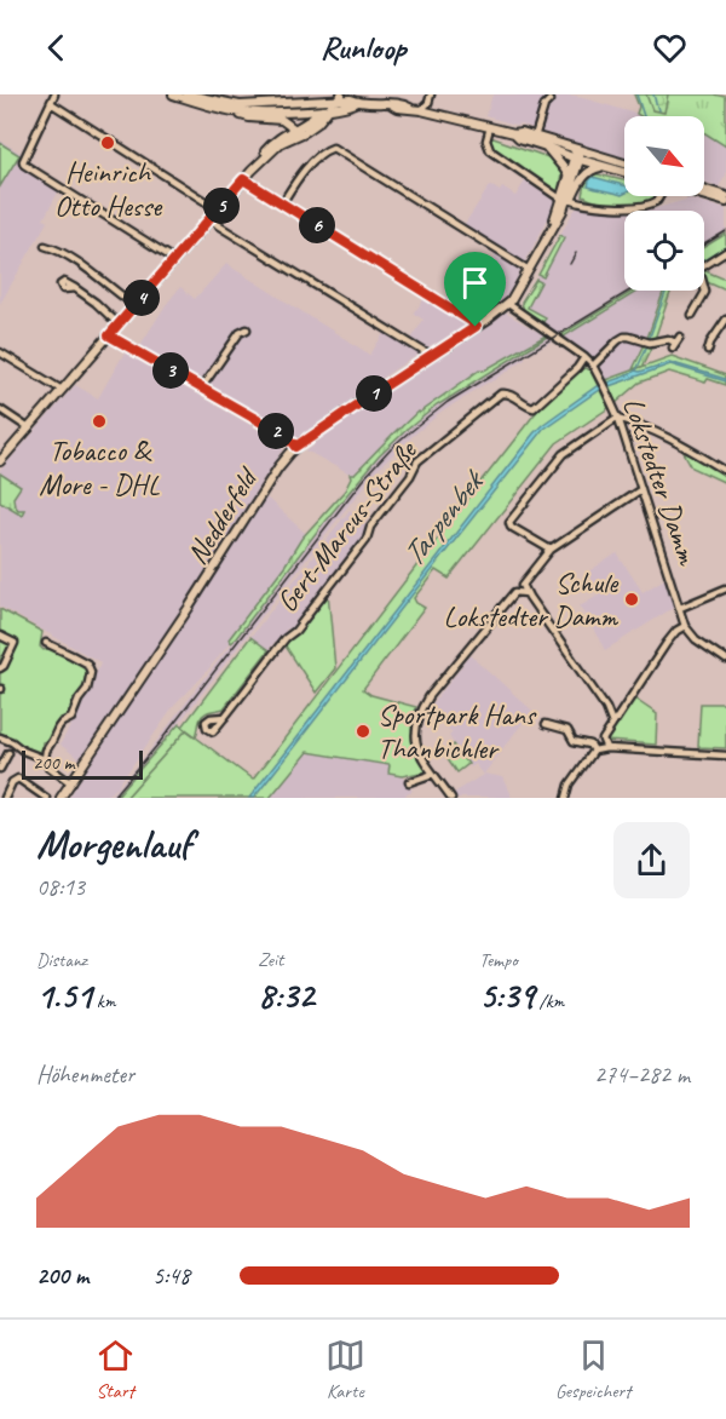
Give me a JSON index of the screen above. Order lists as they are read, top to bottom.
{
  "streets": {
    "main road": ["Nedderfeld"],
    "street": ["Lokstedter Damm", "Gert-Marcus-Straße"]
  },
  "crossings": [
    ["Lokstedter Damm", "Nedderfeld"],
    ["Lokstedter Damm", "Gert-Marcus-Straße"]
  ],
  "water": ["Tarpenbek"],
  "places": [
    "Heinrich Otto Hesse",
    "Tobacco & More - DHL",
    "Schule Lokstedter Damm",
    "Sportpark Hans Thanbichler"
  ],
  "scale_bar": "200 m",
  "north": "bottom right",
  "page": {
    "header": "Runloop",
    "pins": [
      "5",
      "6",
      "4",
      "3",
      "1",
      "2"
    ],
    "scale": "200 m",
    "heading": ["Morgenlauf", "08:13"],
    "stats": [
      ["Distanz", "1.51 km"],
      ["Zeit", "8:32"],
      ["Tempo", "5:39 /km"]
    ],
    "chart": ["Höhenmeter", "274–282 m"],
    "list": [
      {
        "name": "200 m",
        "note": "5:48"
      }
    ],
    "tabs": ["Start", "Karte", "Gespeichert"]
  }
}
